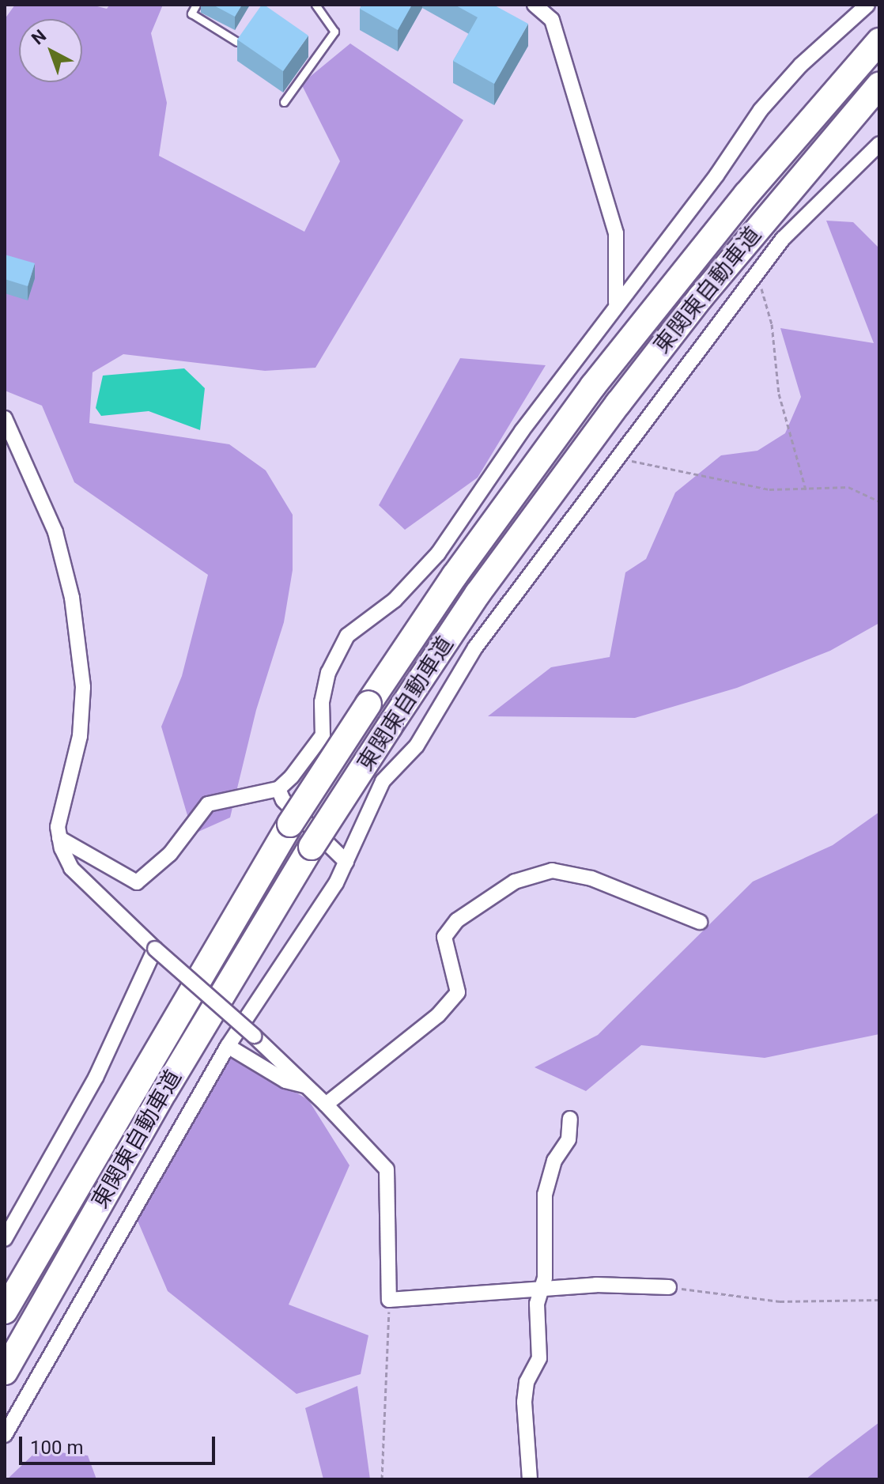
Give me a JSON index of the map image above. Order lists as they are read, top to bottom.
{
  "streets": {
    "highway": ["東関東自動車道"]
  },
  "scale_bar": "100 m",
  "north": "top left"
}
